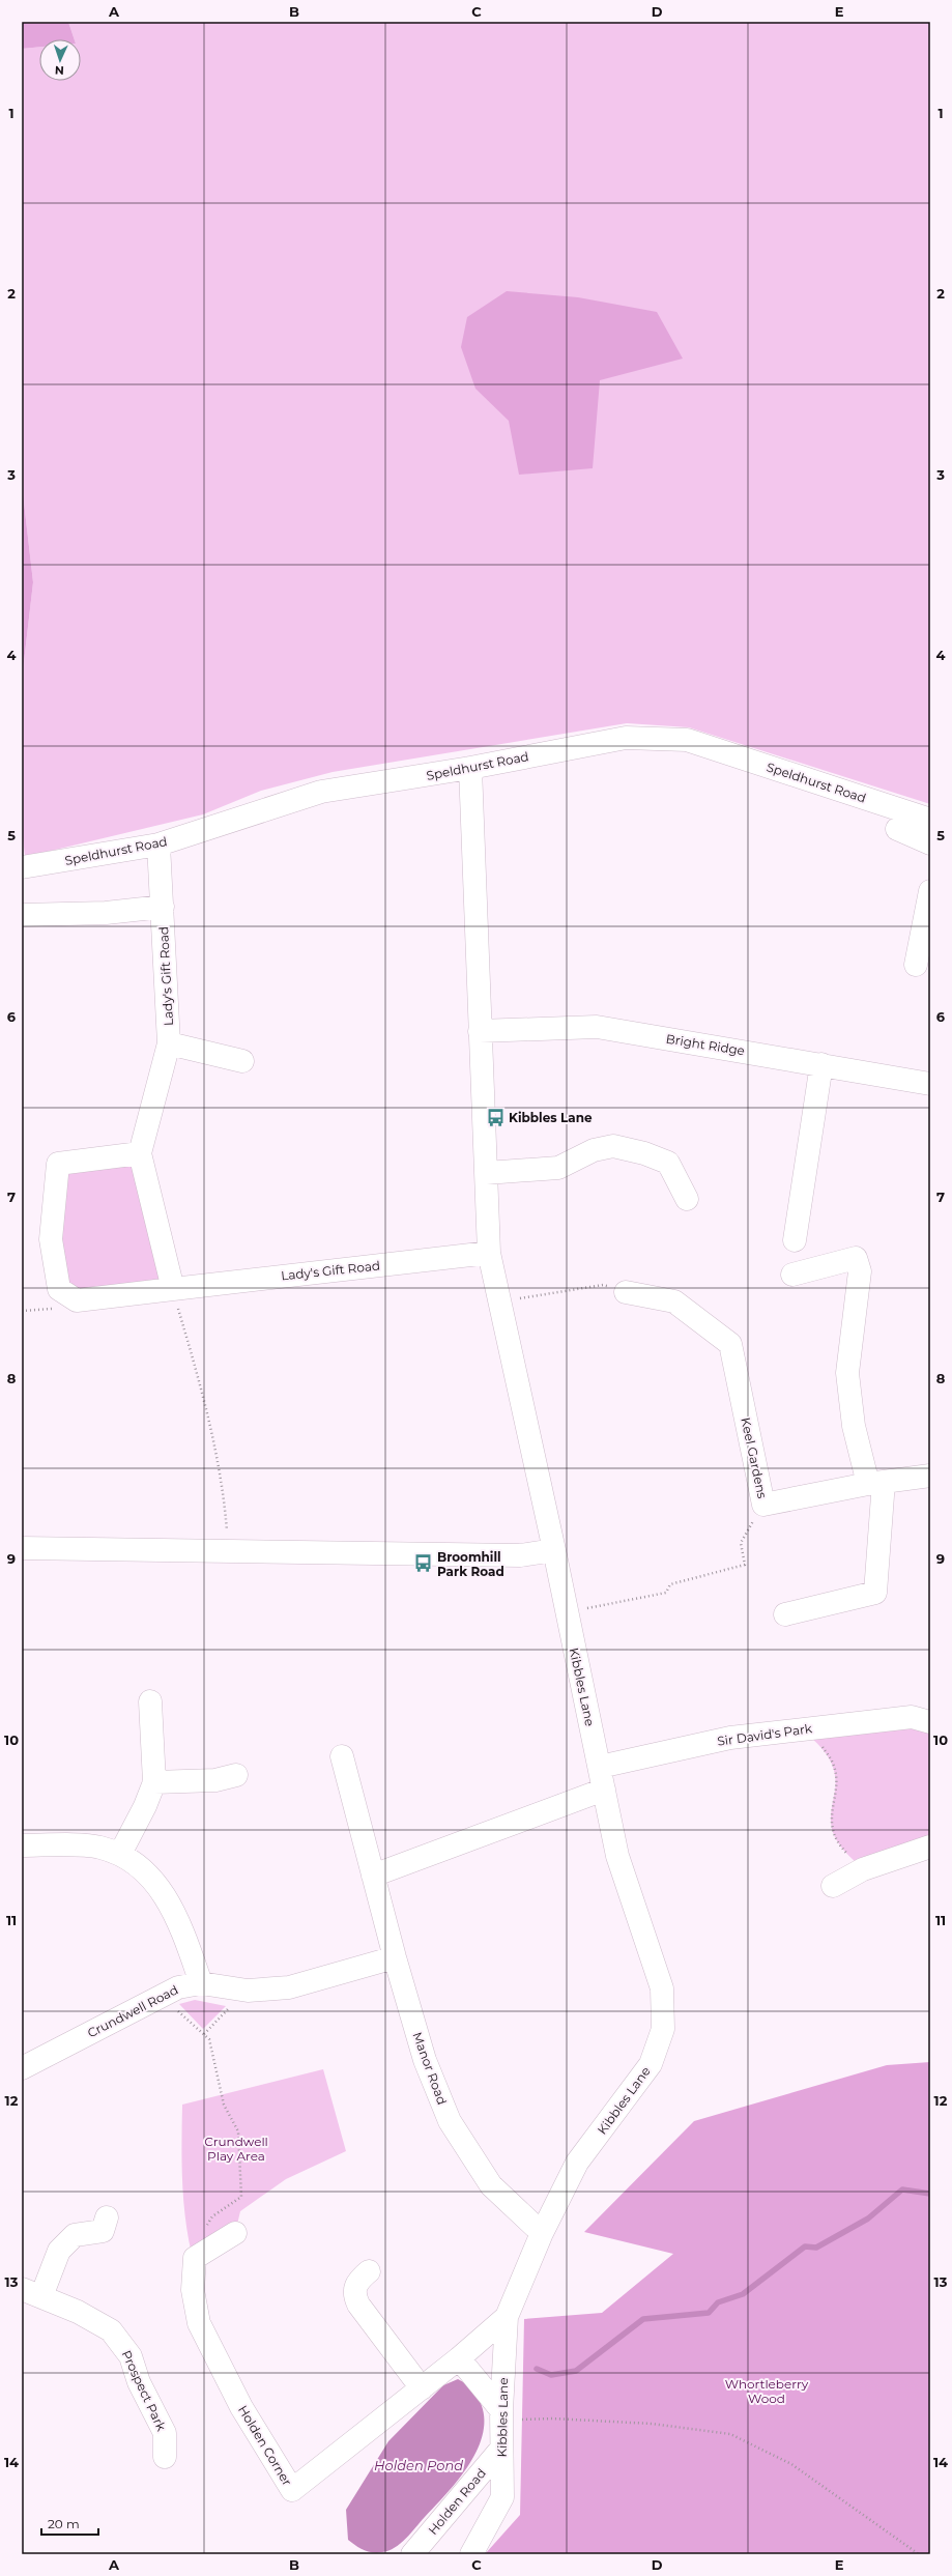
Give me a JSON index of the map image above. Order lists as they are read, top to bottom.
{
  "streets": {
    "street": [
      "Speldhurst Road",
      "Lady's Gift Road",
      "Bright Ridge",
      "Keel Gardens",
      "Kibbles Lane",
      "Sir David's Park",
      "Crundwell Road",
      "Manor Road",
      "Prospect Park",
      "Holden Corner",
      "Holden Road"
    ]
  },
  "crossings": [
    ["Speldhurst Road", "Lady's Gift Road"],
    ["Speldhurst Road", "Kibbles Lane"],
    ["Lady's Gift Road", "Kibbles Lane"],
    ["Bright Ridge", "Kibbles Lane"],
    ["Kibbles Lane", "Sir David's Park"],
    ["Kibbles Lane", "Manor Road"],
    ["Kibbles Lane", "Holden Corner"],
    ["Kibbles Lane", "Holden Road"],
    ["Crundwell Road", "Manor Road"]
  ],
  "water": ["Holden Pond"],
  "parks": ["Crundwell Play Area", "Whortleberry Wood"],
  "places": {
    "bus stop": ["Kibbles Lane", "Broomhill Park Road"]
  },
  "scale_bar": "20 m",
  "north": "bottom",
  "grid": {
    "columns": [
      "A",
      "B",
      "C",
      "D",
      "E"
    ],
    "rows": [
      "1",
      "2",
      "3",
      "4",
      "5",
      "6",
      "7",
      "8",
      "9",
      "10",
      "11",
      "12",
      "13",
      "14"
    ]
  }
}
